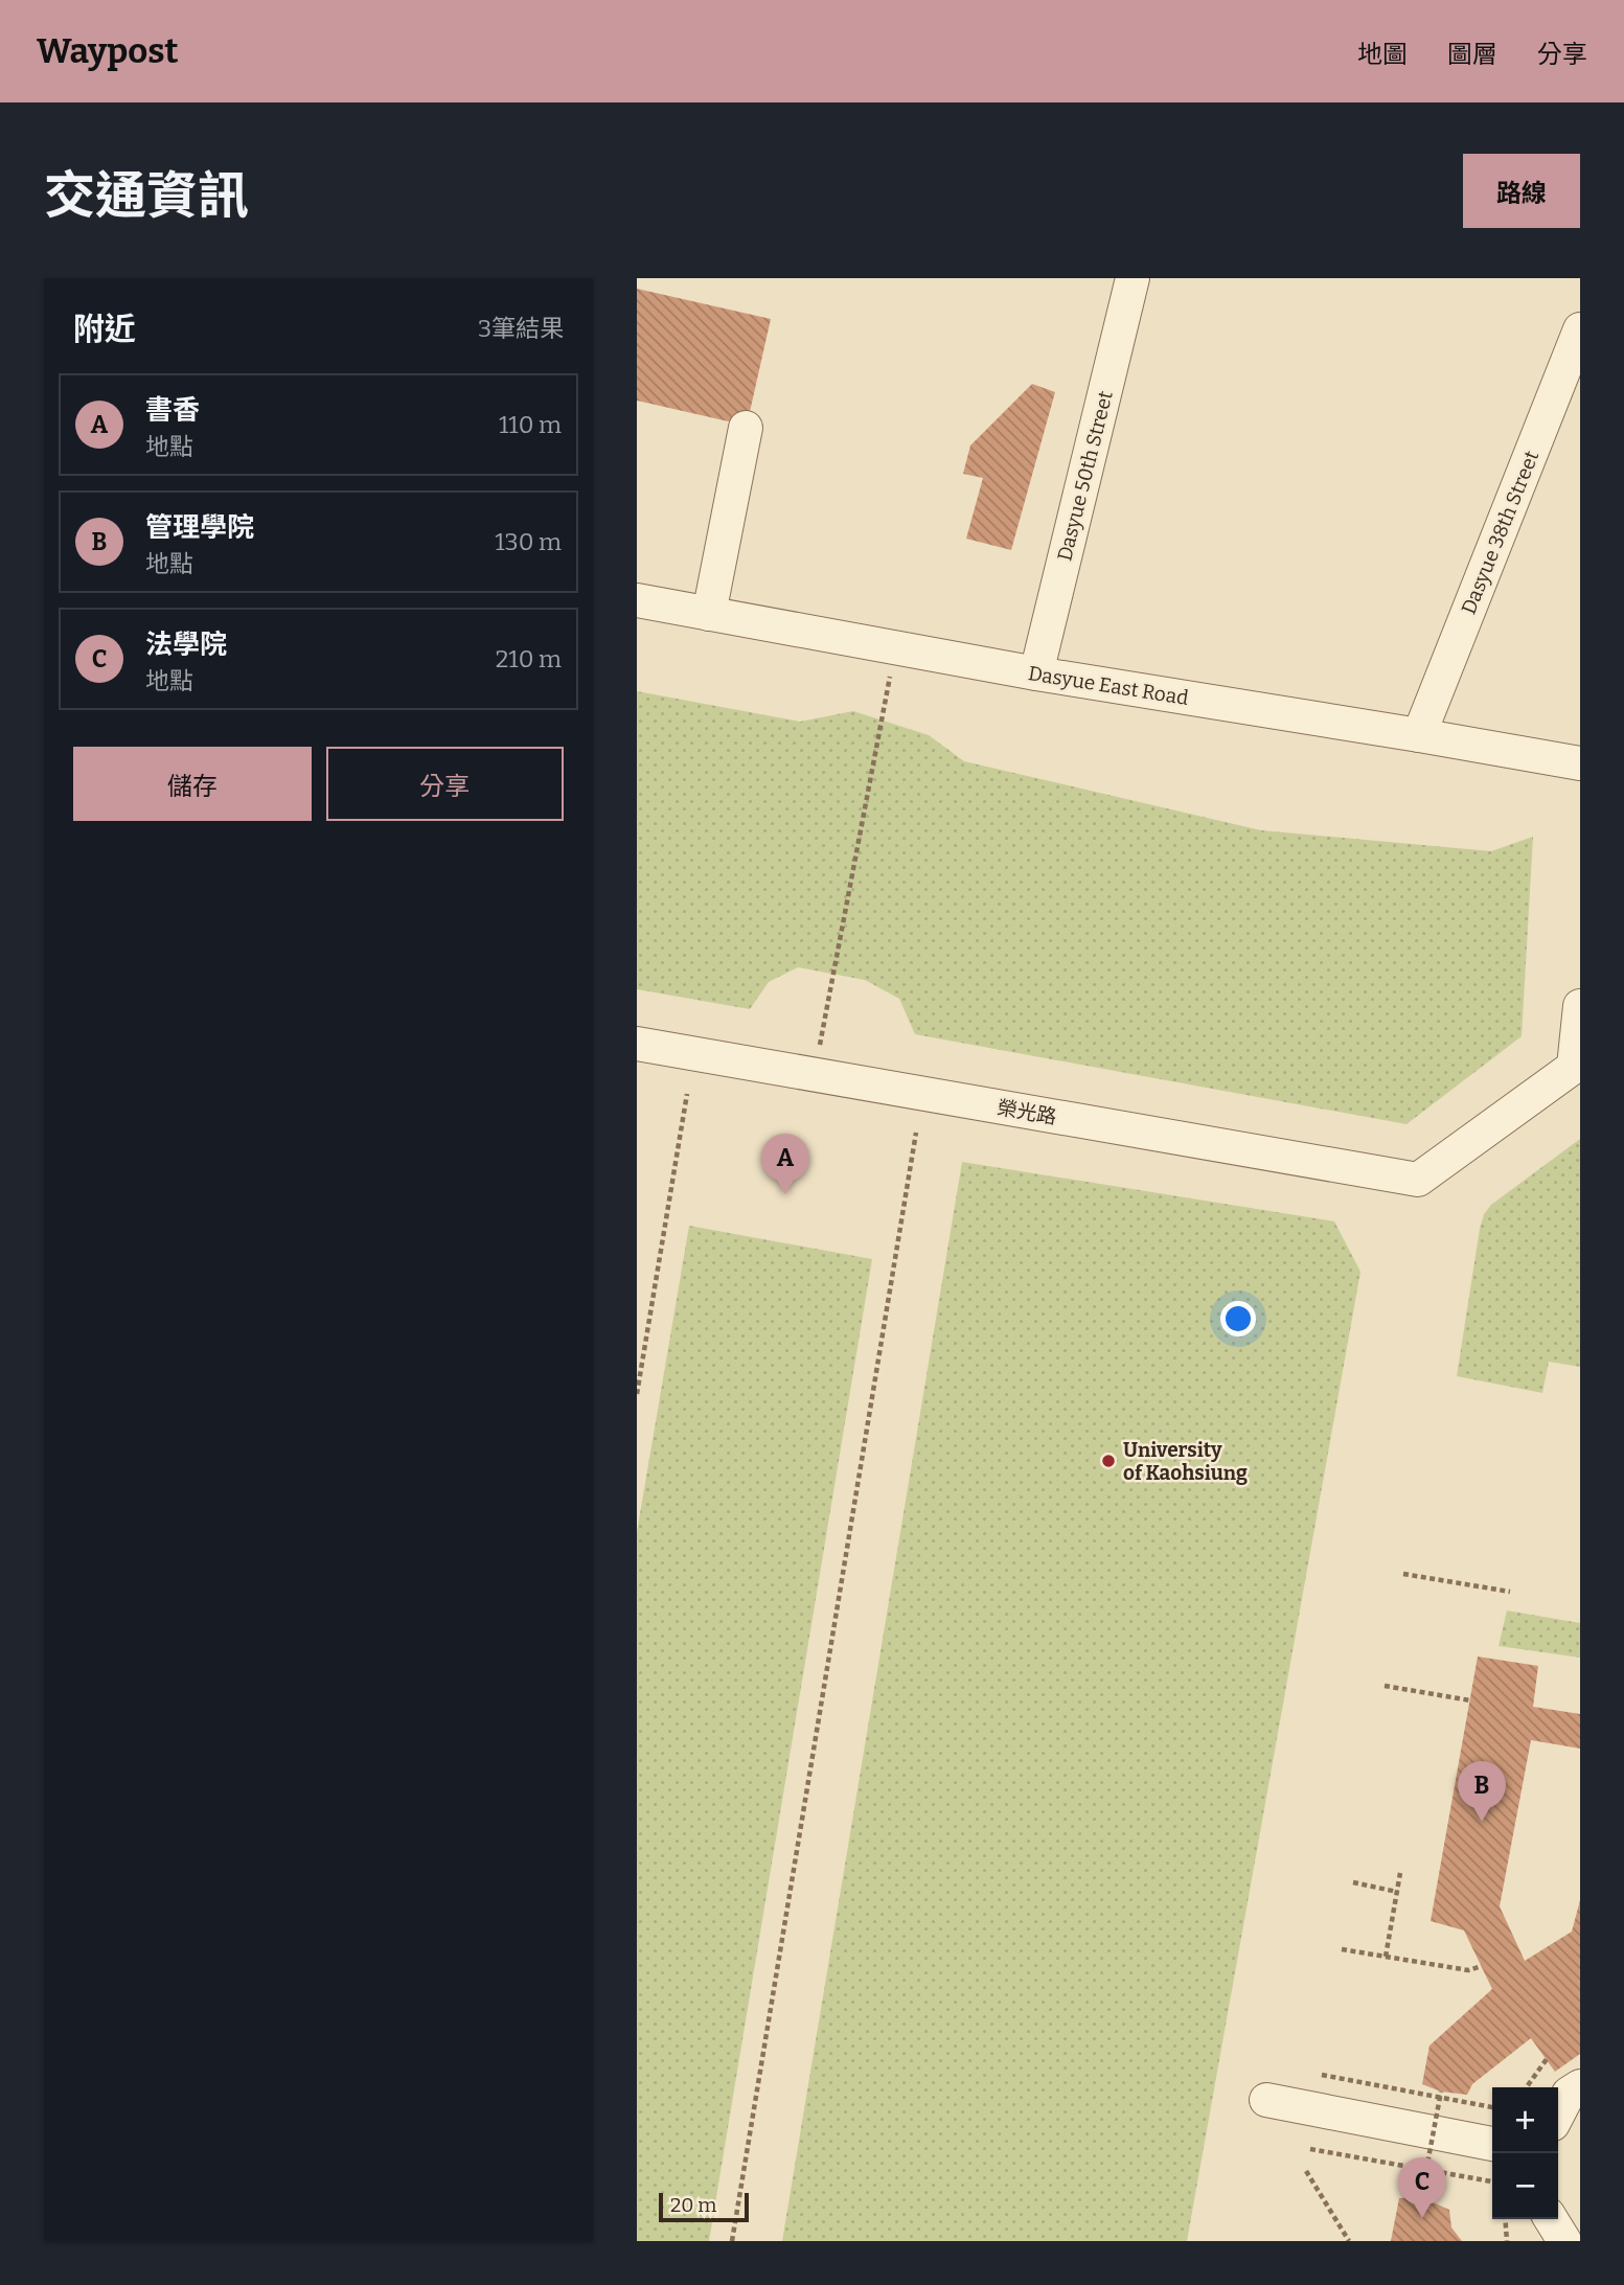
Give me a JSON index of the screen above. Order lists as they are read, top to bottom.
{
  "streets": {
    "street": [
      "Dasyue 50th Street",
      "Dasyue 38th Street",
      "Dasyue East Road",
      "榮光路"
    ]
  },
  "crossings": [
    ["Dasyue 50th Street", "Dasyue East Road"],
    ["Dasyue 38th Street", "Dasyue East Road"]
  ],
  "places": ["University of Kaohsiung"],
  "scale_bar": "20 m",
  "page": {
    "header": "Waypost",
    "nav": ["地圖", "圖層", "分享"],
    "title": "交通資訊",
    "buttons": [
      "路線",
      ["儲存", "分享"]
    ],
    "heading": ["附近", "3筆結果"],
    "list": [
      {
        "mark": "A",
        "name": "書香",
        "note": "地點",
        "value": "110 m"
      },
      {
        "mark": "B",
        "name": "管理學院",
        "note": "地點",
        "value": "130 m"
      },
      {
        "mark": "C",
        "name": "法學院",
        "note": "地點",
        "value": "210 m"
      }
    ],
    "pins": ["A", "B", "C"],
    "map_buttons": ["+", "−"],
    "scale": "20 m"
  }
}
